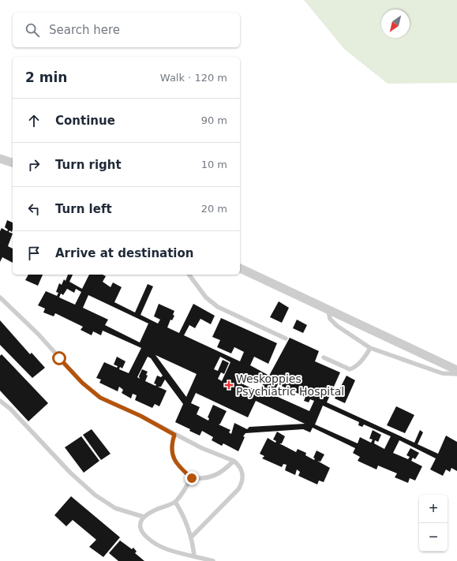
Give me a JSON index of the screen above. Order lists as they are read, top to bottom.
{
  "places": {
    "health": ["Weskoppies Psychiatric Hospital"]
  },
  "north": "bottom left",
  "page": {
    "search": "Search here",
    "heading": ["2 min", "Walk · 120 m"],
    "list": [
      ["Continue", "90 m"],
      ["Turn right", "10 m"],
      ["Turn left", "20 m"],
      "Arrive at destination"
    ],
    "map_buttons": ["+", "−"]
  }
}
